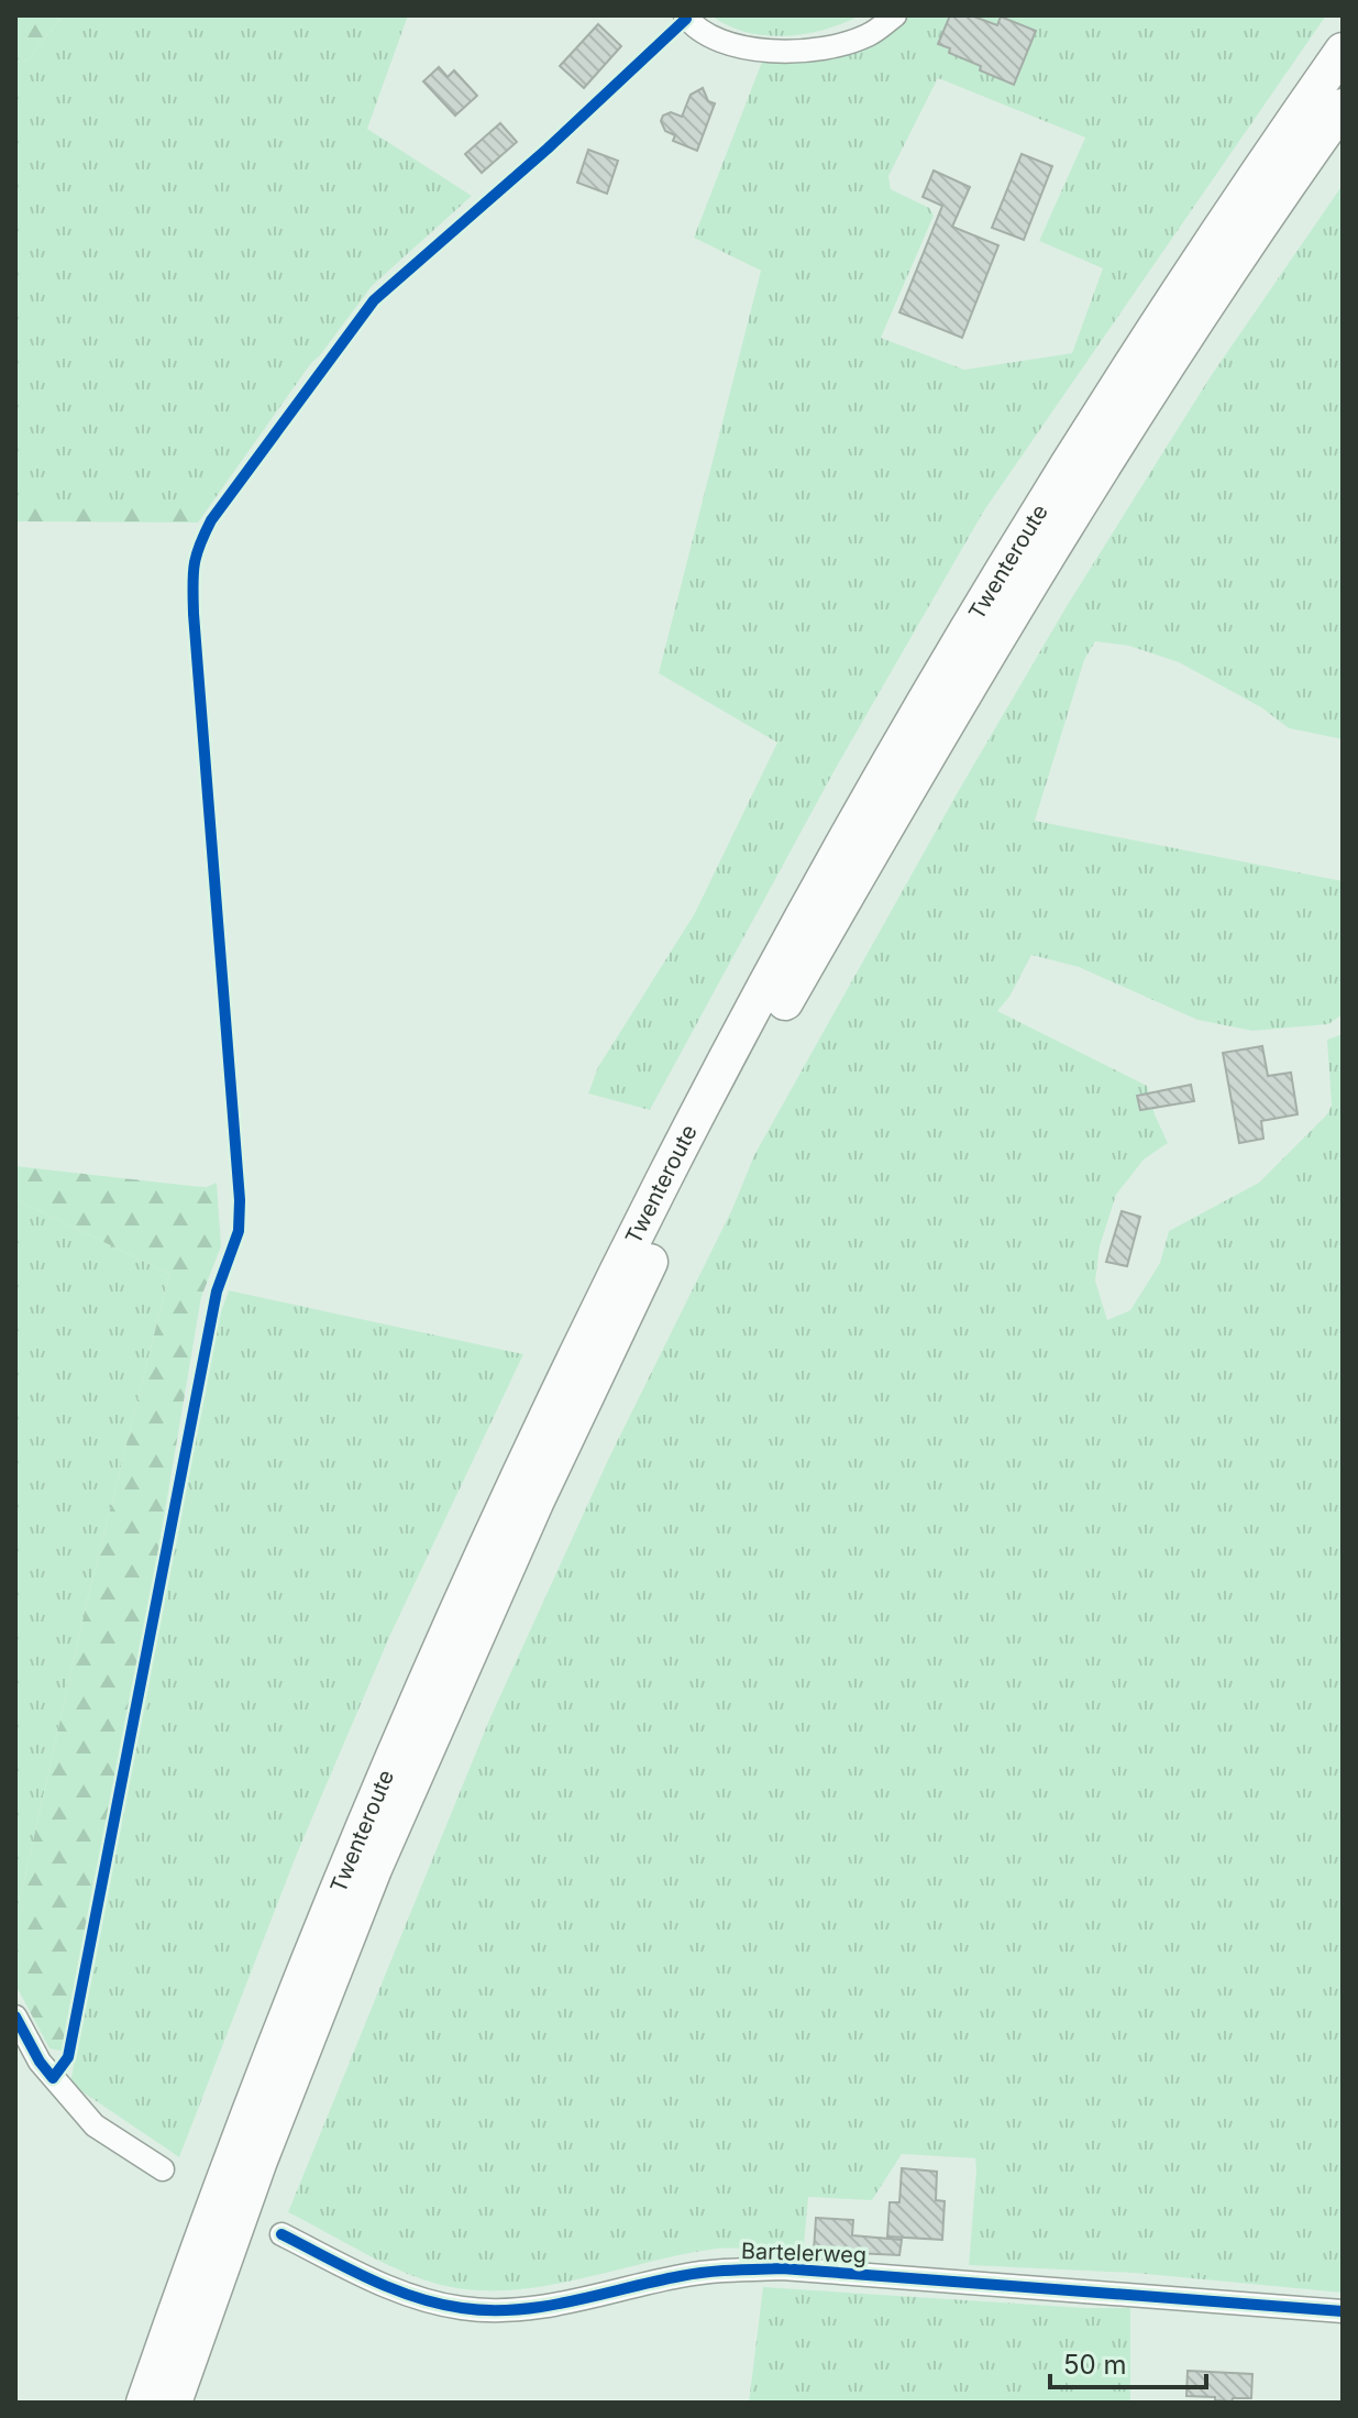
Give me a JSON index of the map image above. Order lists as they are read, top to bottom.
{
  "streets": {
    "highway": ["Twenteroute"],
    "street": ["Bartelerweg"]
  },
  "scale_bar": "50 m"
}
